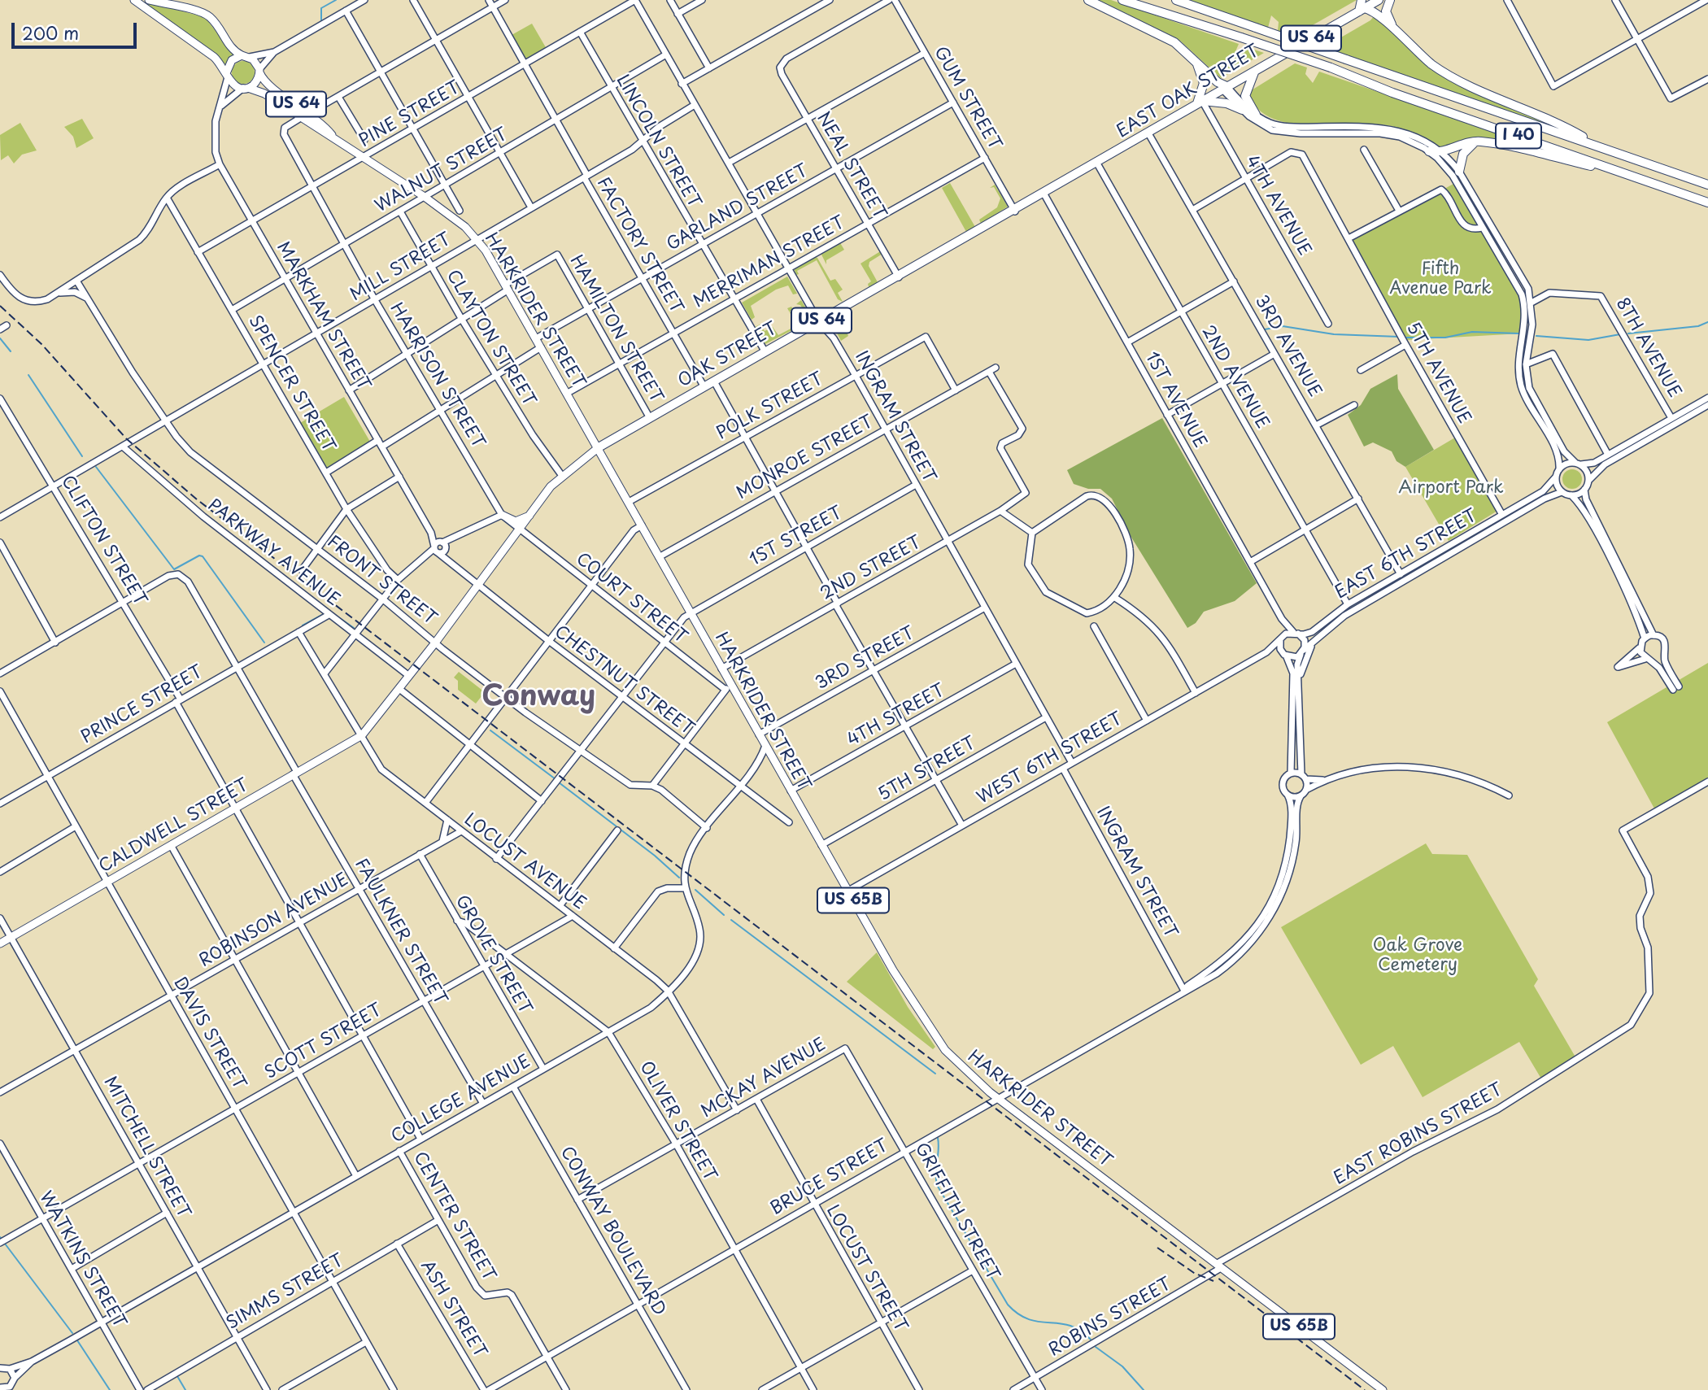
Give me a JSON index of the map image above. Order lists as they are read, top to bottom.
{
  "streets": {
    "highway": [
      "US 64",
      "EAST OAK STREET",
      "I 40",
      "OAK STREET"
    ],
    "main road": ["HARKRIDER STREET", "CALDWELL STREET", "US 65B"],
    "street": [
      "GUM STREET",
      "PINE STREET",
      "LINCOLN STREET",
      "NEAL STREET",
      "WALNUT STREET",
      "4TH AVENUE",
      "GARLAND STREET",
      "FACTORY STREET",
      "MERRIMAN STREET",
      "MILL STREET",
      "MARKHAM STREET",
      "HAMILTON STREET",
      "CLAYTON STREET",
      "3RD AVENUE",
      "8TH AVENUE",
      "5TH AVENUE",
      "HARRISON STREET",
      "2ND AVENUE",
      "SPENCER STREET",
      "1ST AVENUE",
      "POLK STREET",
      "INGRAM STREET",
      "MONROE STREET",
      "1ST STREET",
      "CLIFTON STREET",
      "PARKWAY AVENUE",
      "EAST 6TH STREET",
      "2ND STREET",
      "FRONT STREET",
      "COURT STREET",
      "3RD STREET",
      "CHESTNUT STREET",
      "PRINCE STREET",
      "4TH STREET",
      "WEST 6TH STREET",
      "5TH STREET",
      "LOCUST AVENUE",
      "ROBINSON AVENUE",
      "FAULKNER STREET",
      "GROVE STREET",
      "DAVIS STREET",
      "SCOTT STREET",
      "MCKAY AVENUE",
      "COLLEGE AVENUE",
      "OLIVER STREET",
      "EAST ROBINS STREET",
      "MITCHELL STREET",
      "BRUCE STREET",
      "GRIFFITH STREET",
      "CENTER STREET",
      "CONWAY BOULEVARD",
      "WATKINS STREET",
      "LOCUST STREET",
      "SIMMS STREET",
      "ASH STREET",
      "ROBINS STREET"
    ]
  },
  "crossings": [
    ["EAST OAK STREET", "4TH AVENUE"],
    ["EAST OAK STREET", "3RD AVENUE"],
    ["EAST OAK STREET", "OAK STREET"],
    ["EAST OAK STREET", "2ND AVENUE"],
    ["EAST OAK STREET", "1ST AVENUE"],
    ["GUM STREET", "GARLAND STREET"],
    ["GUM STREET", "MERRIMAN STREET"],
    ["GUM STREET", "OAK STREET"],
    ["PINE STREET", "LINCOLN STREET"],
    ["PINE STREET", "FACTORY STREET"],
    ["PINE STREET", "HARKRIDER STREET"],
    ["PINE STREET", "MARKHAM STREET"],
    ["PINE STREET", "HARRISON STREET"],
    ["PINE STREET", "SPENCER STREET"],
    ["PINE STREET", "INGRAM STREET"],
    ["LINCOLN STREET", "WALNUT STREET"],
    ["LINCOLN STREET", "GARLAND STREET"],
    ["LINCOLN STREET", "MERRIMAN STREET"],
    ["LINCOLN STREET", "MILL STREET"],
    ["LINCOLN STREET", "OAK STREET"],
    ["NEAL STREET", "GARLAND STREET"],
    ["NEAL STREET", "MERRIMAN STREET"],
    ["NEAL STREET", "OAK STREET"],
    ["WALNUT STREET", "FACTORY STREET"],
    ["WALNUT STREET", "HARKRIDER STREET"],
    ["WALNUT STREET", "MARKHAM STREET"],
    ["WALNUT STREET", "CLAYTON STREET"],
    ["WALNUT STREET", "HARRISON STREET"],
    ["WALNUT STREET", "SPENCER STREET"],
    ["WALNUT STREET", "INGRAM STREET"],
    ["4TH AVENUE", "5TH AVENUE"],
    ["GARLAND STREET", "FACTORY STREET"],
    ["GARLAND STREET", "HARKRIDER STREET"],
    ["GARLAND STREET", "HAMILTON STREET"],
    ["GARLAND STREET", "INGRAM STREET"],
    ["FACTORY STREET", "MERRIMAN STREET"],
    ["FACTORY STREET", "MILL STREET"],
    ["FACTORY STREET", "OAK STREET"],
    ["MERRIMAN STREET", "HARKRIDER STREET"],
    ["MERRIMAN STREET", "HAMILTON STREET"],
    ["MERRIMAN STREET", "INGRAM STREET"],
    ["MILL STREET", "HARKRIDER STREET"],
    ["MILL STREET", "MARKHAM STREET"],
    ["MILL STREET", "CLAYTON STREET"],
    ["MILL STREET", "HARRISON STREET"],
    ["MILL STREET", "SPENCER STREET"],
    ["MILL STREET", "INGRAM STREET"],
    ["MILL STREET", "CLIFTON STREET"],
    ["MILL STREET", "PARKWAY AVENUE"],
    ["MILL STREET", "FRONT STREET"],
    ["HARKRIDER STREET", "MARKHAM STREET"],
    ["HARKRIDER STREET", "HAMILTON STREET"],
    ["HARKRIDER STREET", "OAK STREET"],
    ["HARKRIDER STREET", "HARRISON STREET"],
    ["HARKRIDER STREET", "POLK STREET"],
    ["HARKRIDER STREET", "MONROE STREET"],
    ["HARKRIDER STREET", "1ST STREET"],
    ["HARKRIDER STREET", "2ND STREET"],
    ["HARKRIDER STREET", "COURT STREET"],
    ["HARKRIDER STREET", "3RD STREET"],
    ["HARKRIDER STREET", "4TH STREET"],
    ["HARKRIDER STREET", "WEST 6TH STREET"],
    ["HARKRIDER STREET", "5TH STREET"],
    ["HARKRIDER STREET", "US 65B"],
    ["HARKRIDER STREET", "COLLEGE AVENUE"],
    ["HARKRIDER STREET", "EAST ROBINS STREET"],
    ["HARKRIDER STREET", "BRUCE STREET"],
    ["HARKRIDER STREET", "ROBINS STREET"],
    ["MARKHAM STREET", "CHESTNUT STREET"],
    ["HAMILTON STREET", "OAK STREET"],
    ["CLAYTON STREET", "OAK STREET"],
    ["3RD AVENUE", "EAST 6TH STREET"],
    ["OAK STREET", "HARRISON STREET"],
    ["OAK STREET", "1ST AVENUE"],
    ["OAK STREET", "INGRAM STREET"],
    ["OAK STREET", "PARKWAY AVENUE"],
    ["OAK STREET", "FRONT STREET"],
    ["OAK STREET", "COURT STREET"],
    ["OAK STREET", "CHESTNUT STREET"],
    ["OAK STREET", "CALDWELL STREET"],
    ["OAK STREET", "LOCUST AVENUE"],
    ["5TH AVENUE", "EAST 6TH STREET"],
    ["HARRISON STREET", "COURT STREET"],
    ["2ND AVENUE", "EAST 6TH STREET"],
    ["1ST AVENUE", "EAST 6TH STREET"],
    ["1ST AVENUE", "WEST 6TH STREET"],
    ["POLK STREET", "INGRAM STREET"],
    ["POLK STREET", "MONROE STREET"],
    ["INGRAM STREET", "MONROE STREET"],
    ["INGRAM STREET", "1ST STREET"],
    ["INGRAM STREET", "2ND STREET"],
    ["INGRAM STREET", "3RD STREET"],
    ["INGRAM STREET", "4TH STREET"],
    ["INGRAM STREET", "WEST 6TH STREET"],
    ["INGRAM STREET", "5TH STREET"],
    ["INGRAM STREET", "BRUCE STREET"],
    ["MONROE STREET", "2ND STREET"],
    ["1ST STREET", "FRONT STREET"],
    ["1ST STREET", "COURT STREET"],
    ["1ST STREET", "CHESTNUT STREET"],
    ["1ST STREET", "LOCUST AVENUE"],
    ["CLIFTON STREET", "PRINCE STREET"],
    ["CLIFTON STREET", "FAULKNER STREET"],
    ["CLIFTON STREET", "CENTER STREET"],
    ["PARKWAY AVENUE", "PRINCE STREET"],
    ["EAST 6TH STREET", "WEST 6TH STREET"],
    ["FRONT STREET", "COLLEGE AVENUE"],
    ["CHESTNUT STREET", "COLLEGE AVENUE"],
    ["PRINCE STREET", "LOCUST AVENUE"],
    ["PRINCE STREET", "FAULKNER STREET"],
    ["PRINCE STREET", "DAVIS STREET"],
    ["PRINCE STREET", "CENTER STREET"],
    ["CALDWELL STREET", "LOCUST AVENUE"],
    ["CALDWELL STREET", "FAULKNER STREET"],
    ["CALDWELL STREET", "DAVIS STREET"],
    ["CALDWELL STREET", "MITCHELL STREET"],
    ["CALDWELL STREET", "CENTER STREET"],
    ["LOCUST AVENUE", "ROBINSON AVENUE"],
    ["LOCUST AVENUE", "SCOTT STREET"],
    ["LOCUST AVENUE", "MCKAY AVENUE"],
    ["LOCUST AVENUE", "COLLEGE AVENUE"],
    ["US 65B", "EAST ROBINS STREET"],
    ["US 65B", "ROBINS STREET"],
    ["ROBINSON AVENUE", "FAULKNER STREET"],
    ["ROBINSON AVENUE", "GROVE STREET"],
    ["ROBINSON AVENUE", "DAVIS STREET"],
    ["ROBINSON AVENUE", "MITCHELL STREET"],
    ["ROBINSON AVENUE", "CENTER STREET"],
    ["FAULKNER STREET", "SCOTT STREET"],
    ["FAULKNER STREET", "COLLEGE AVENUE"],
    ["GROVE STREET", "SCOTT STREET"],
    ["GROVE STREET", "COLLEGE AVENUE"],
    ["GROVE STREET", "OLIVER STREET"],
    ["DAVIS STREET", "SCOTT STREET"],
    ["DAVIS STREET", "COLLEGE AVENUE"],
    ["DAVIS STREET", "SIMMS STREET"],
    ["SCOTT STREET", "OLIVER STREET"],
    ["SCOTT STREET", "MITCHELL STREET"],
    ["SCOTT STREET", "CENTER STREET"],
    ["SCOTT STREET", "WATKINS STREET"],
    ["MCKAY AVENUE", "OLIVER STREET"],
    ["MCKAY AVENUE", "GRIFFITH STREET"],
    ["MCKAY AVENUE", "CONWAY BOULEVARD"],
    ["MCKAY AVENUE", "LOCUST STREET"],
    ["COLLEGE AVENUE", "OLIVER STREET"],
    ["COLLEGE AVENUE", "MITCHELL STREET"],
    ["COLLEGE AVENUE", "CENTER STREET"],
    ["COLLEGE AVENUE", "CONWAY BOULEVARD"],
    ["COLLEGE AVENUE", "WATKINS STREET"],
    ["OLIVER STREET", "BRUCE STREET"],
    ["EAST ROBINS STREET", "ROBINS STREET"],
    ["MITCHELL STREET", "SIMMS STREET"],
    ["BRUCE STREET", "GRIFFITH STREET"],
    ["BRUCE STREET", "CENTER STREET"],
    ["BRUCE STREET", "CONWAY BOULEVARD"],
    ["BRUCE STREET", "LOCUST STREET"],
    ["GRIFFITH STREET", "ROBINS STREET"],
    ["CENTER STREET", "SIMMS STREET"],
    ["SIMMS STREET", "ASH STREET"]
  ],
  "districts": ["Conway"],
  "parks": ["Fifth Avenue Park", "Airport Park", "Oak Grove Cemetery"],
  "scale_bar": "200 m"
}
